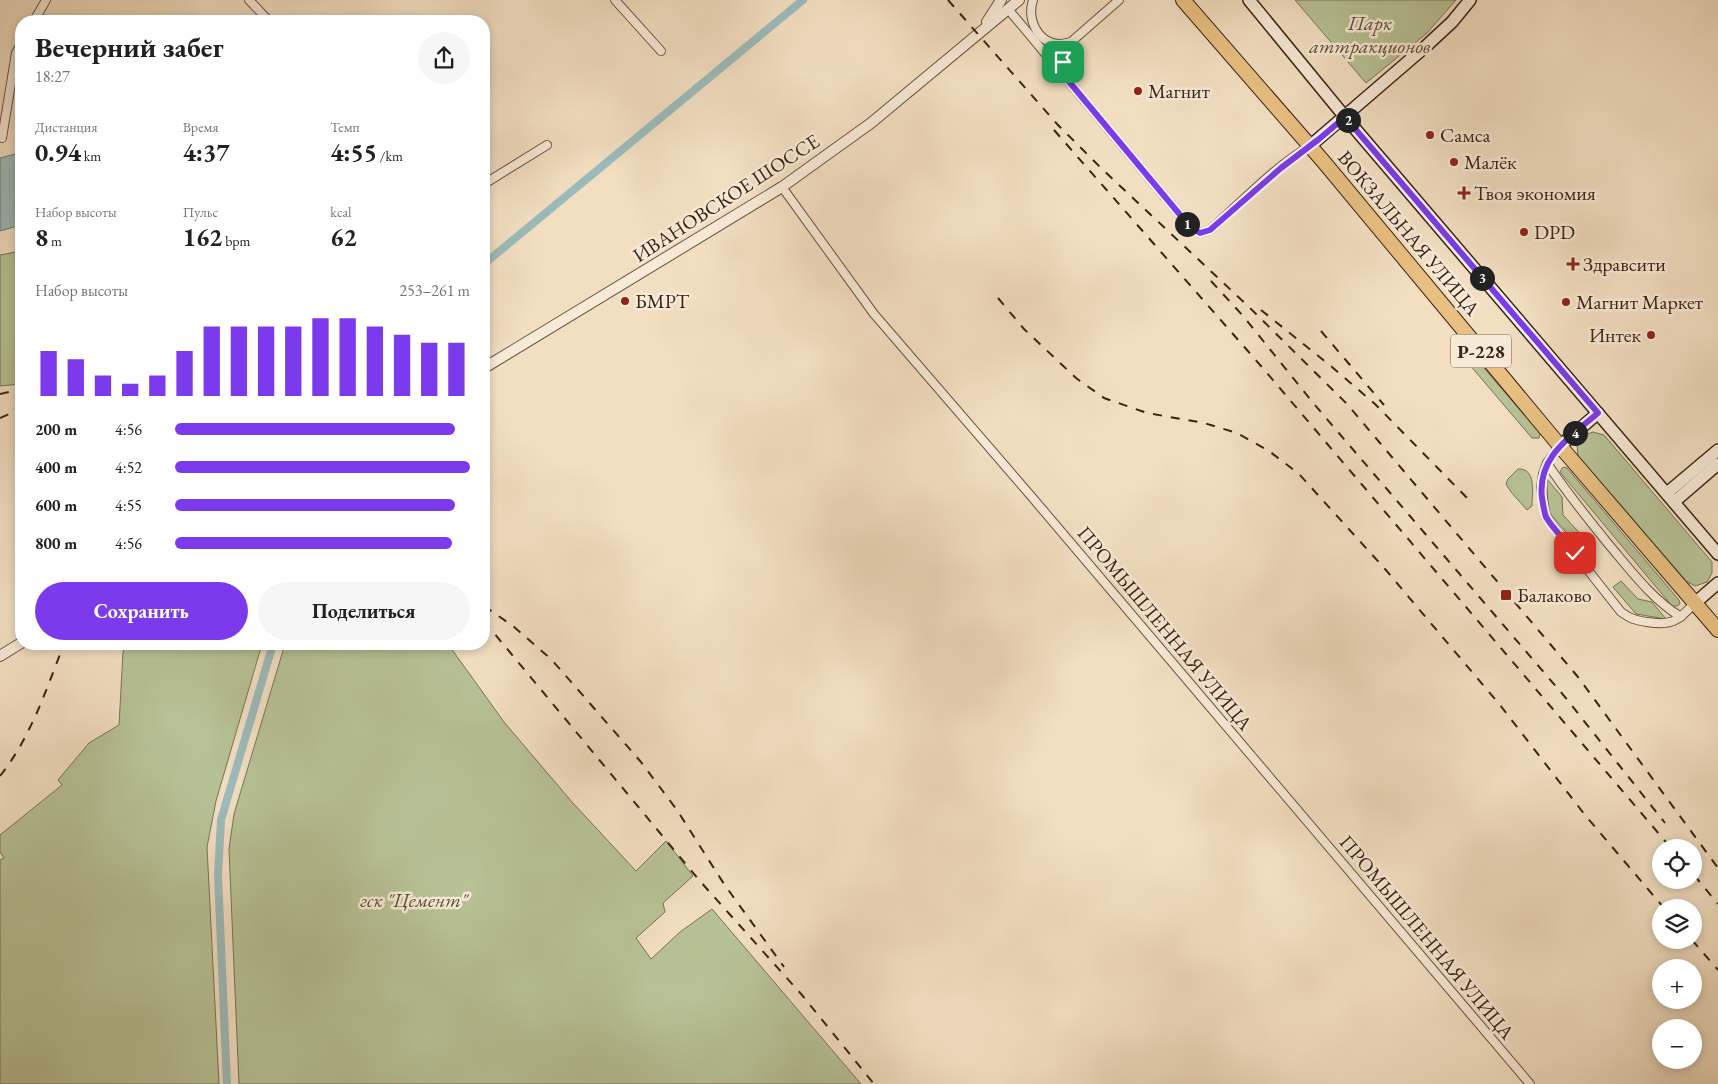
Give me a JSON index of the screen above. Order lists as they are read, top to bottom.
{
  "streets": {
    "highway": ["ВОКЗАЛЬНАЯ УЛИЦА", "Р-228"],
    "street": ["ИВАНОВСКОЕ ШОССЕ", "ПРОМЫШЛЕННАЯ УЛИЦА"]
  },
  "crossings": [
    ["ИВАНОВСКОЕ ШОССЕ", "ПРОМЫШЛЕННАЯ УЛИЦА"]
  ],
  "parks": ["Парк аттракционов", "гск \"Цемент\""],
  "places": {
    "other": [
      "Магнит",
      "Самса",
      "Малёк",
      "DPD",
      "БМРТ",
      "Магнит Маркет",
      "Интек"
    ],
    "health": ["Твоя экономия", "Здравсити"],
    "transit": ["Балаково"]
  },
  "page": {
    "heading": ["Вечерний забег", "18:27"],
    "stats": [
      ["Дистанция", "0.94 km"],
      ["Время", "4:37"],
      ["Темп", "4:55 /km"],
      ["Набор высоты", "8 m"],
      ["Пульс", "162 bpm"],
      ["kcal", "62"]
    ],
    "pins": [
      "2",
      "1",
      "3",
      "4"
    ],
    "chart": ["Набор высоты", "253–261 m"],
    "list": [
      {
        "name": "200 m",
        "note": "4:56"
      },
      {
        "name": "400 m",
        "note": "4:52"
      },
      {
        "name": "600 m",
        "note": "4:55"
      },
      {
        "name": "800 m",
        "note": "4:56"
      }
    ],
    "buttons": ["Сохранить", "Поделиться"],
    "map_buttons": ["+", "−"]
  }
}
